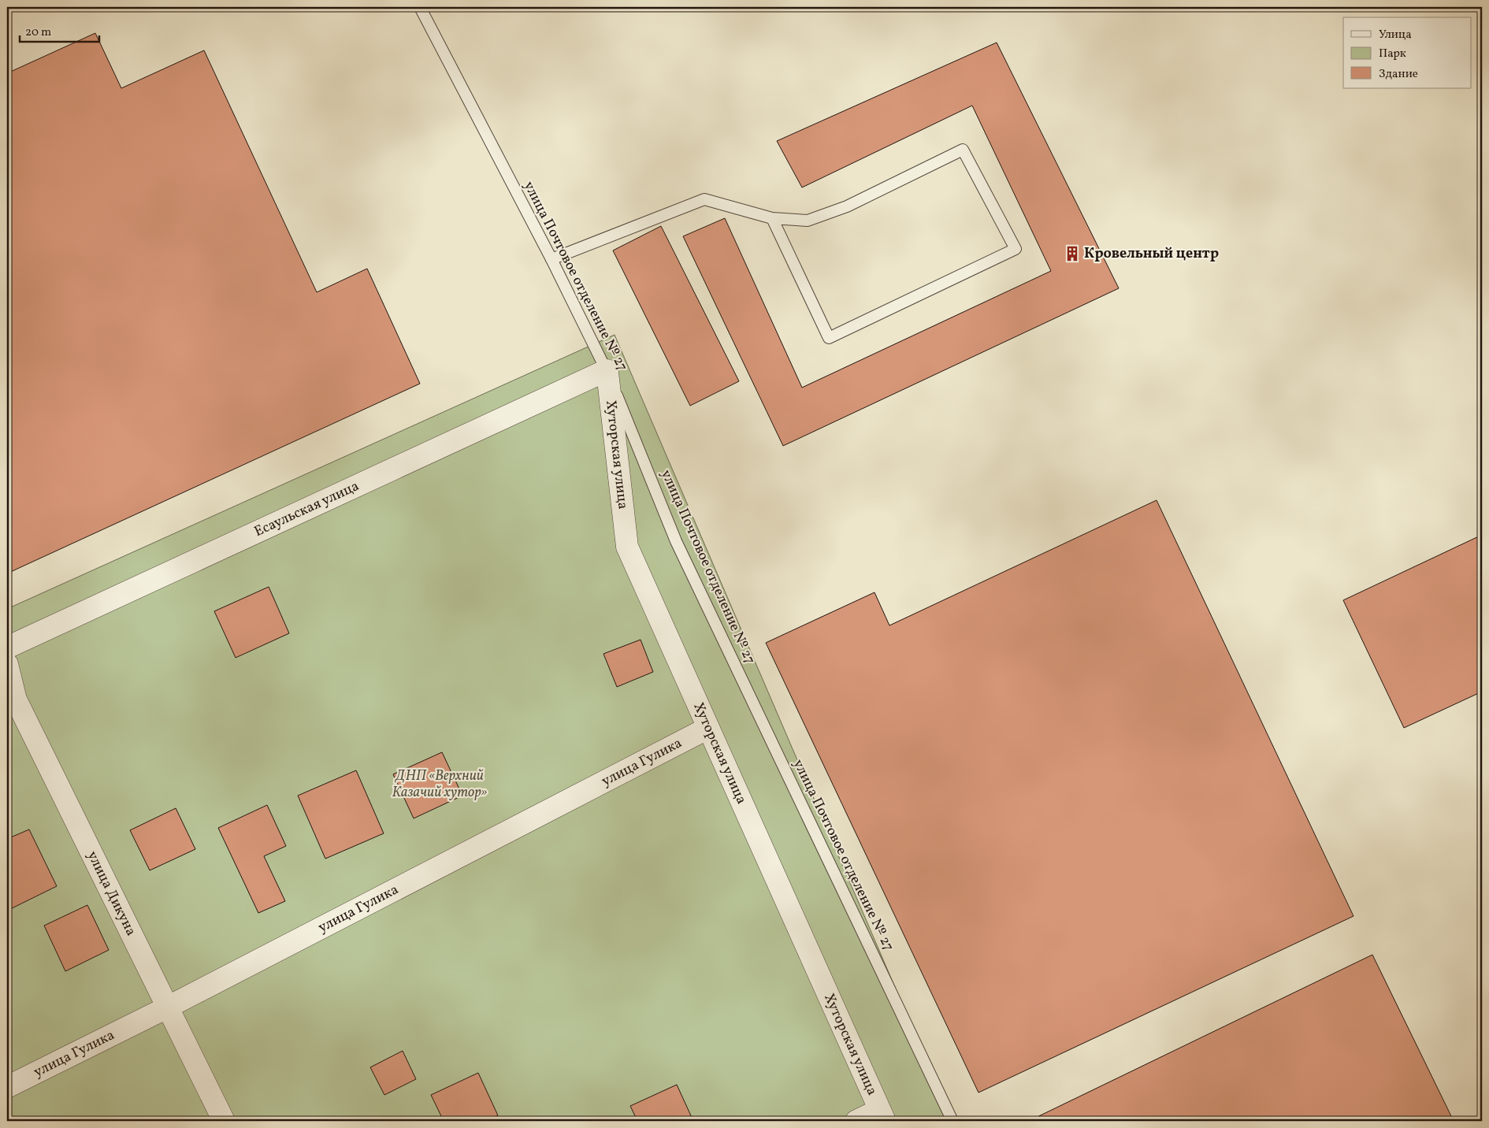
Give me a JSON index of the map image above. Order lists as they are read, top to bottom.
{
  "streets": {
    "street": [
      "Хуторская улица",
      "Есаульская улица",
      "улица Гулика",
      "улица Дикуна"
    ],
    "lane": ["улица Почтовое отделение № 27"]
  },
  "crossings": [
    ["улица Почтовое отделение № 27", "Хуторская улица"],
    ["улица Почтовое отделение № 27", "Есаульская улица"],
    ["Хуторская улица", "Есаульская улица"],
    ["Хуторская улица", "улица Гулика"],
    ["улица Гулика", "улица Дикуна"]
  ],
  "parks": ["ДНП «Верхний Казачий хутор»"],
  "places": {
    "building": ["Кровельный центр"]
  },
  "legend": ["Улица", "Парк", "Здание"],
  "scale_bar": "20 m"
}
